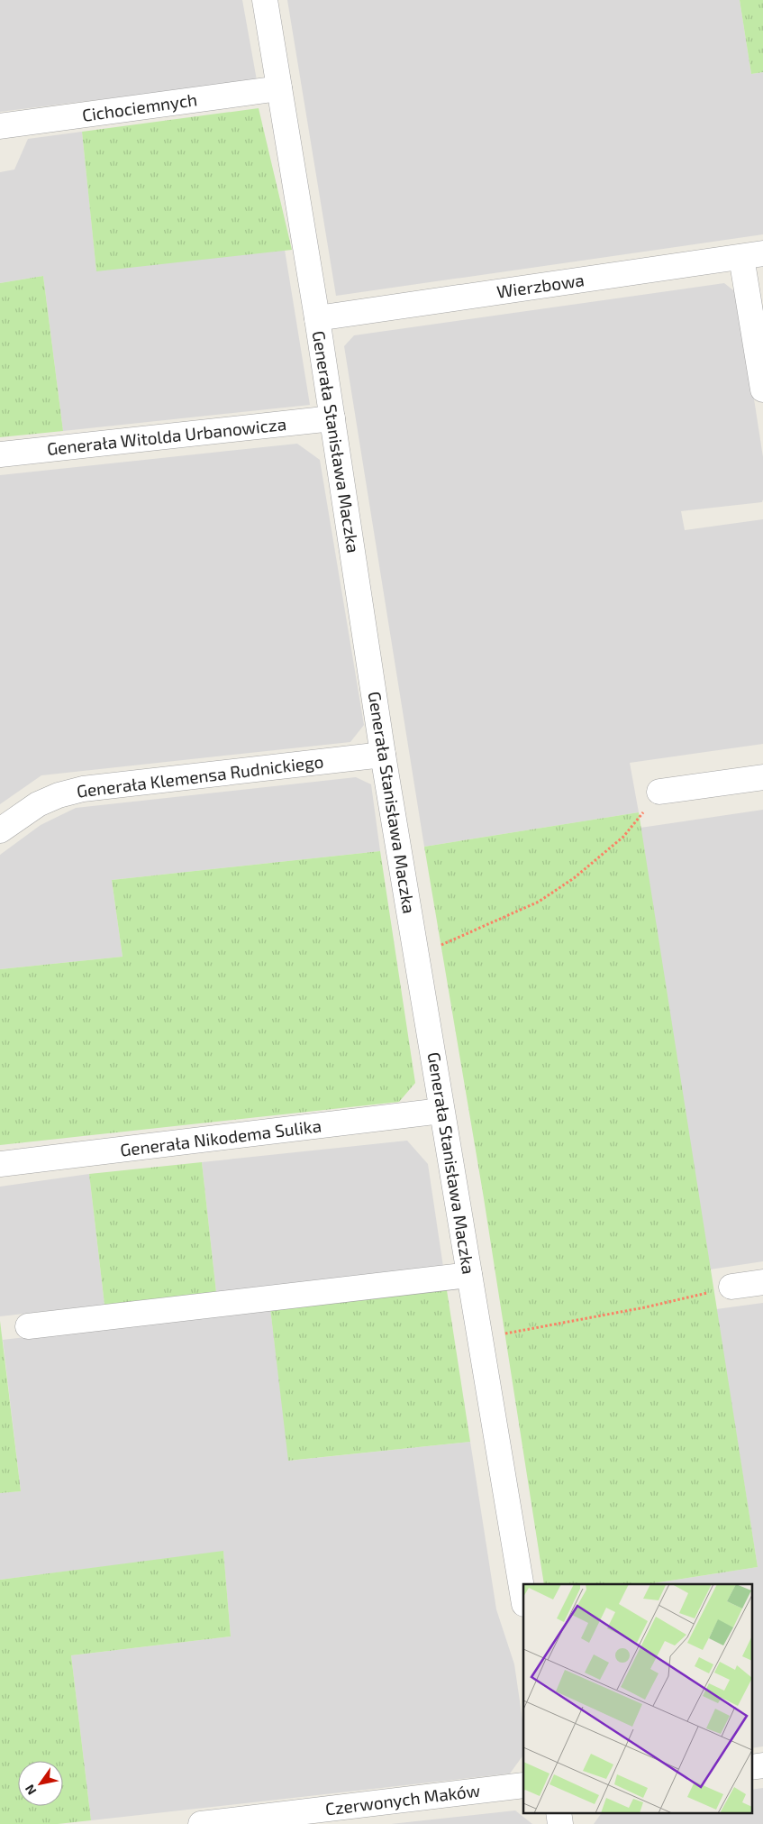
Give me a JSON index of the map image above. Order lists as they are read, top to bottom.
{
  "streets": {
    "street": [
      "Cichociemnych",
      "Wierzbowa",
      "Generała Witolda Urbanowicza",
      "Generała Stanisława Maczka",
      "Generała Klemensa Rudnickiego",
      "Generała Nikodema Sulika",
      "Czerwonych Maków"
    ]
  },
  "crossings": [
    ["Cichociemnych", "Generała Stanisława Maczka"],
    ["Wierzbowa", "Generała Stanisława Maczka"],
    ["Generała Witolda Urbanowicza", "Generała Stanisława Maczka"],
    ["Generała Stanisława Maczka", "Generała Klemensa Rudnickiego"],
    ["Generała Stanisława Maczka", "Generała Nikodema Sulika"]
  ],
  "north": "bottom left"
}
